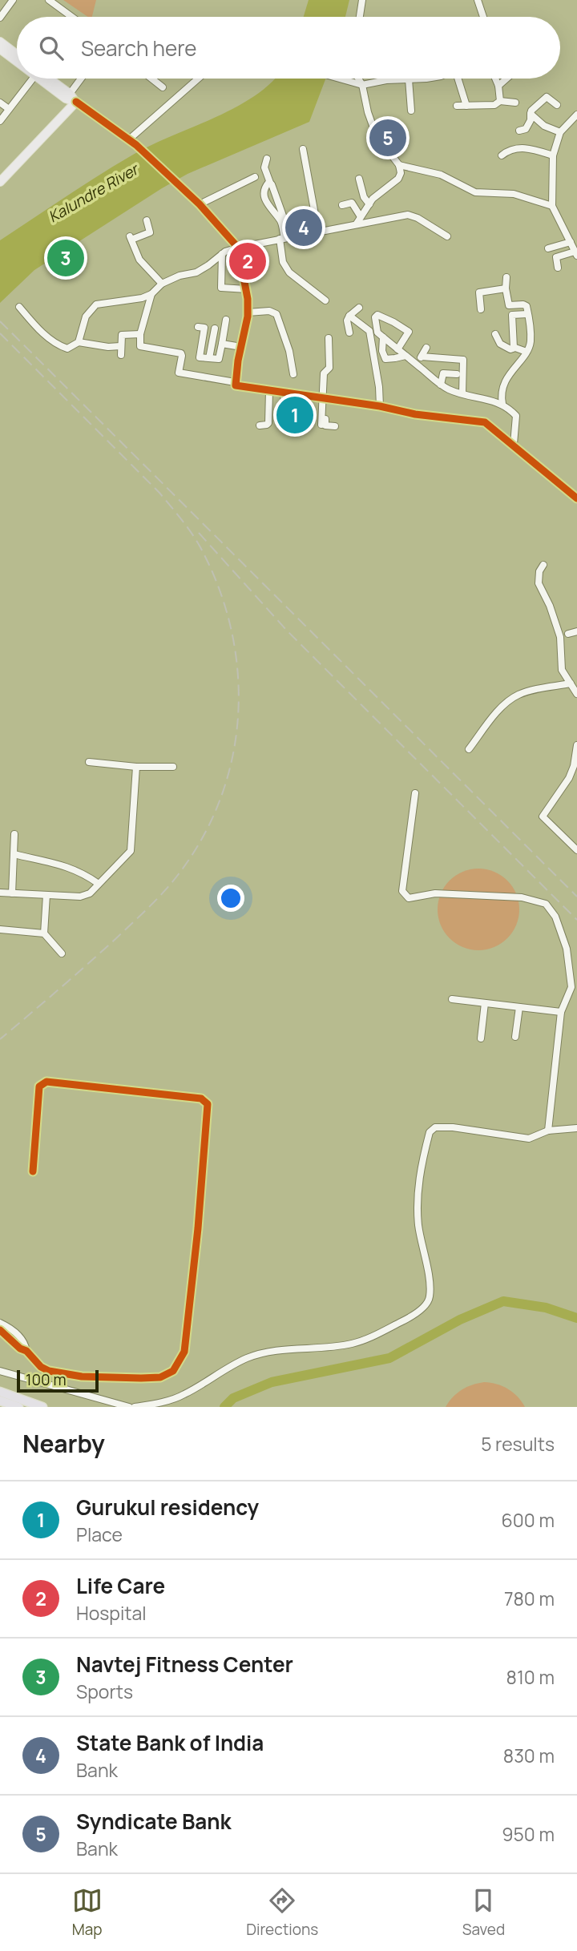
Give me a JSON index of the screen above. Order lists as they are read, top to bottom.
{
  "water": ["Kalundre River"],
  "scale_bar": "100 m",
  "page": {
    "search": "Search here",
    "pins": [
      "5",
      "4",
      "3",
      "2",
      "1"
    ],
    "scale": "100 m",
    "heading": ["Nearby", "5 results"],
    "list": [
      {
        "mark": "1",
        "name": "Gurukul residency",
        "note": "Place",
        "value": "600 m"
      },
      {
        "mark": "2",
        "name": "Life Care",
        "note": "Hospital",
        "value": "780 m"
      },
      {
        "mark": "3",
        "name": "Navtej Fitness Center",
        "note": "Sports",
        "value": "810 m"
      },
      {
        "mark": "4",
        "name": "State Bank of India",
        "note": "Bank",
        "value": "830 m"
      },
      {
        "mark": "5",
        "name": "Syndicate Bank",
        "note": "Bank",
        "value": "950 m"
      }
    ],
    "nav": ["Map", "Directions", "Saved"]
  }
}
